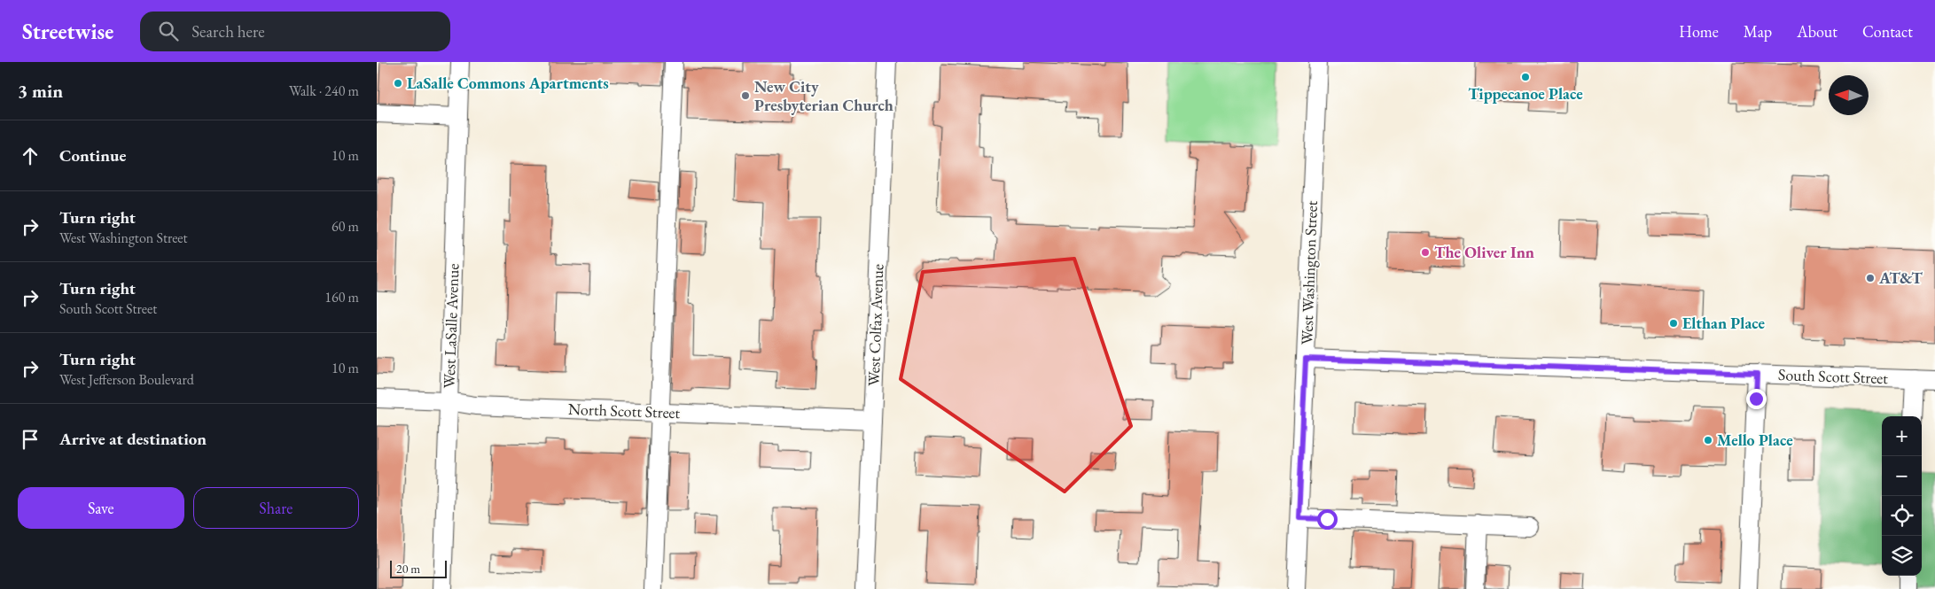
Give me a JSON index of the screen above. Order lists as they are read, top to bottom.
{
  "streets": {
    "street": [
      "West Washington Street",
      "West Colfax Avenue",
      "West LaSalle Avenue",
      "South Scott Street",
      "North Scott Street"
    ]
  },
  "crossings": [
    ["West Washington Street", "South Scott Street"],
    ["West Colfax Avenue", "North Scott Street"],
    ["West LaSalle Avenue", "North Scott Street"]
  ],
  "places": [
    "Tippecanoe Place",
    "LaSalle Commons Apartments",
    "New City Presbyterian Church",
    "The Oliver Inn",
    "AT&T",
    "Elthan Place",
    "Mello Place"
  ],
  "scale_bar": "20 m",
  "north": "left",
  "page": {
    "header": "Streetwise",
    "search": "Search here",
    "nav": [
      "Home",
      "Map",
      "About",
      "Contact"
    ],
    "heading": ["3 min", "Walk · 240 m"],
    "list": [
      ["Continue", "10 m"],
      ["Turn right", "West Washington Street", "60 m"],
      ["Turn right", "South Scott Street", "160 m"],
      ["Turn right", "West Jefferson Boulevard", "10 m"],
      "Arrive at destination"
    ],
    "map_buttons": ["+", "−"],
    "buttons": ["Save", "Share"],
    "scale": "20 m"
  }
}
